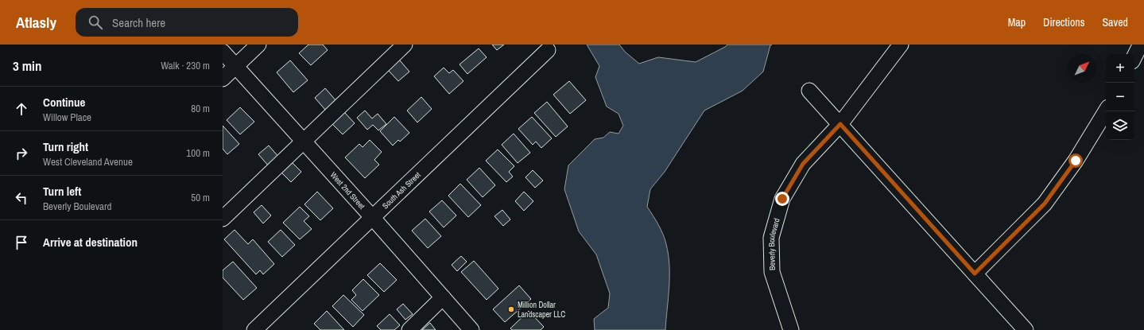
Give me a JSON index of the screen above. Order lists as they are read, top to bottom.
{
  "streets": {
    "street": ["South Ash Street", "West 2nd Street", "Beverly Boulevard"]
  },
  "crossings": [
    ["South Ash Street", "West 2nd Street"]
  ],
  "places": ["Million Dollar Landscaper LLC"],
  "north": "top right",
  "page": {
    "header": "Atlasly",
    "search": "Search here",
    "nav": ["Map", "Directions", "Saved"],
    "heading": ["3 min", "Walk · 230 m"],
    "map_buttons": ["+", "−"],
    "list": [
      ["Continue", "Willow Place", "80 m"],
      ["Turn right", "West Cleveland Avenue", "100 m"],
      ["Turn left", "Beverly Boulevard", "50 m"],
      "Arrive at destination"
    ]
  }
}
